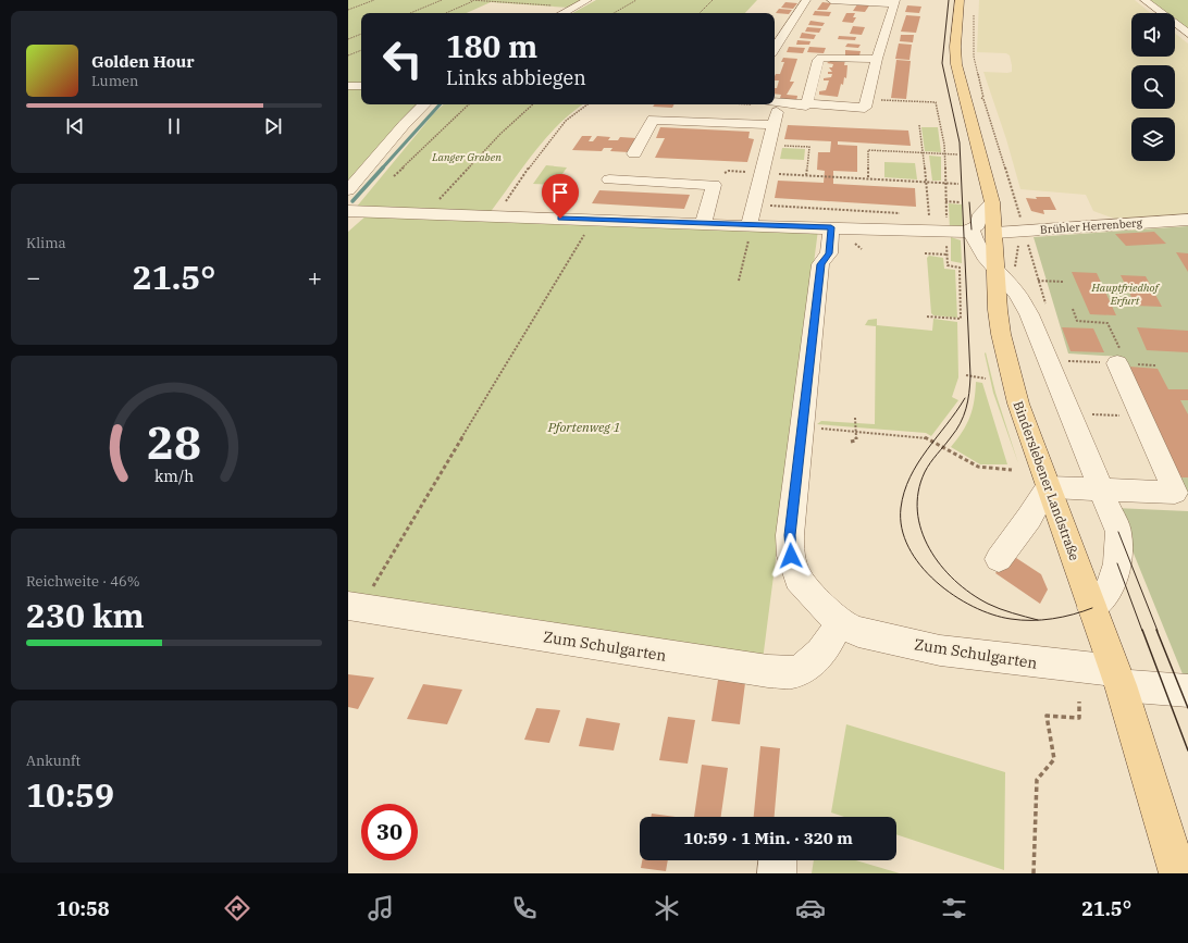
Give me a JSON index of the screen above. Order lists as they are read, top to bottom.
{
  "streets": {
    "main road": ["Binderslebener Landstraße"],
    "street": ["Brühler Herrenberg", "Zum Schulgarten"]
  },
  "crossings": [
    ["Brühler Herrenberg", "Binderslebener Landstraße"],
    ["Binderslebener Landstraße", "Zum Schulgarten"]
  ],
  "parks": ["Langer Graben", "Hauptfriedhof Erfurt", "Pfortenweg 1"],
  "page": {
    "turn": ["180 m", "Links abbiegen"],
    "song": ["Golden Hour", "Lumen"],
    "tile": [
      "Klima",
      ["Reichweite · 46%", "230 km"],
      ["Ankunft", "10:59"]
    ],
    "heat": ["−", "21.5°", "+"],
    "limit": "30",
    "trip": "10:59 · 1 Min. · 320 m",
    "tabs": ["10:58", "21.5°"],
    "gauge": ["28", "km/h"]
  }
}
